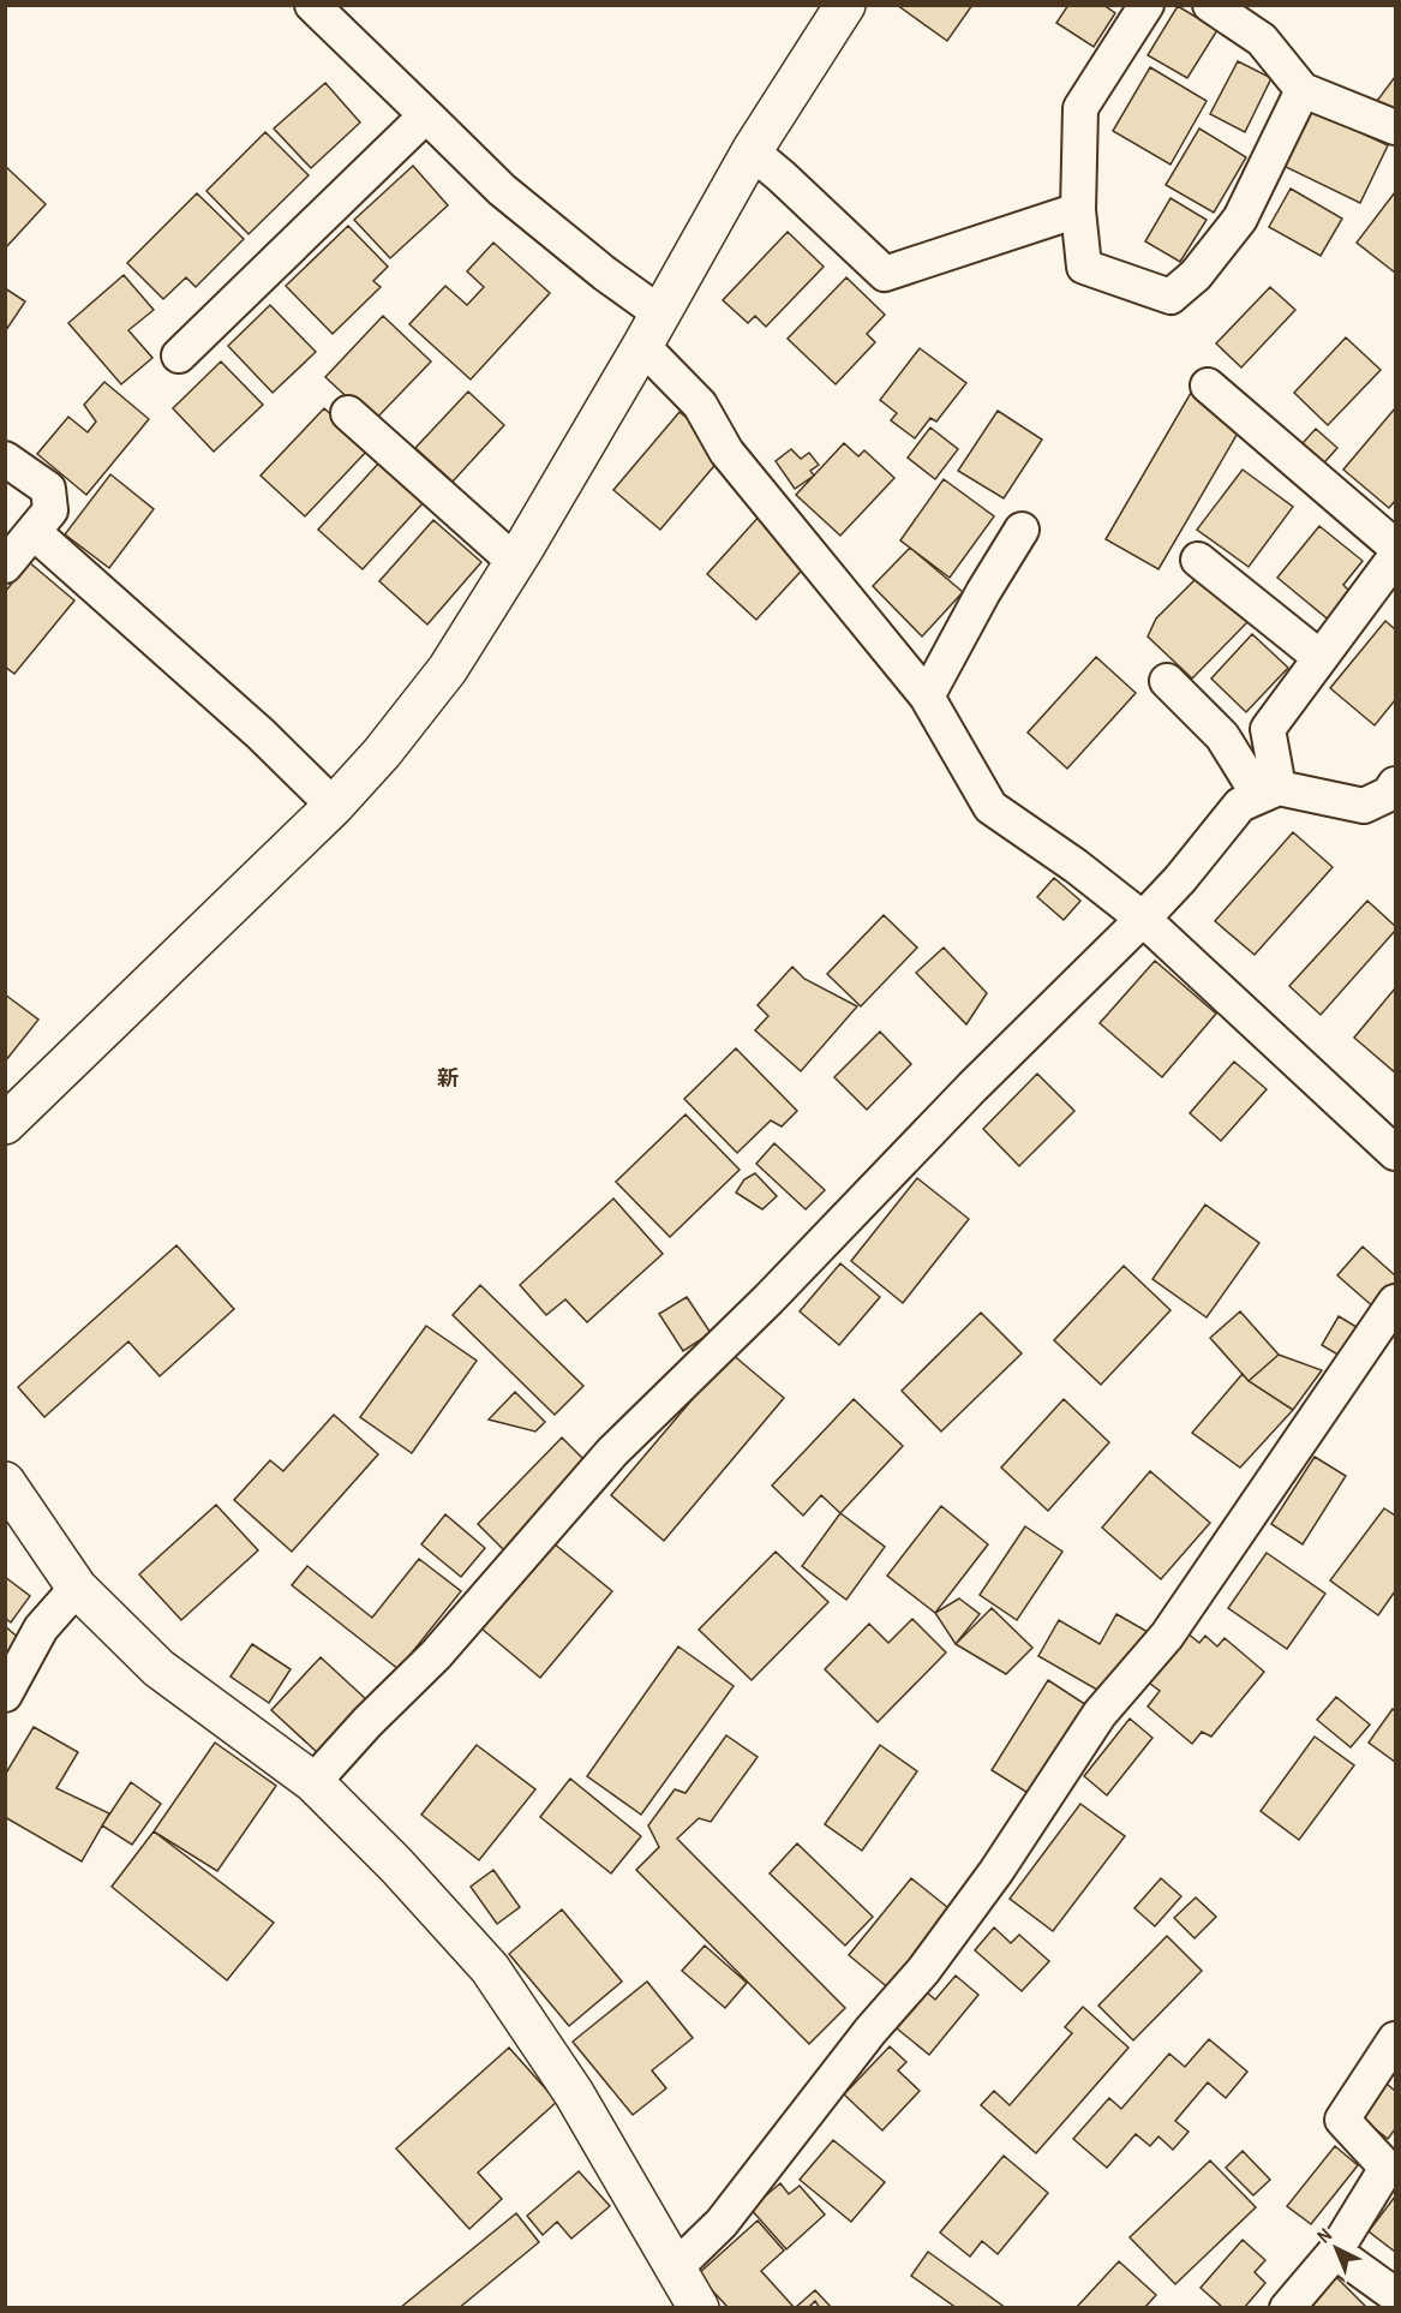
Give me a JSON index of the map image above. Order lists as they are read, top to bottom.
{
  "districts": ["新"],
  "north": "top left"
}
